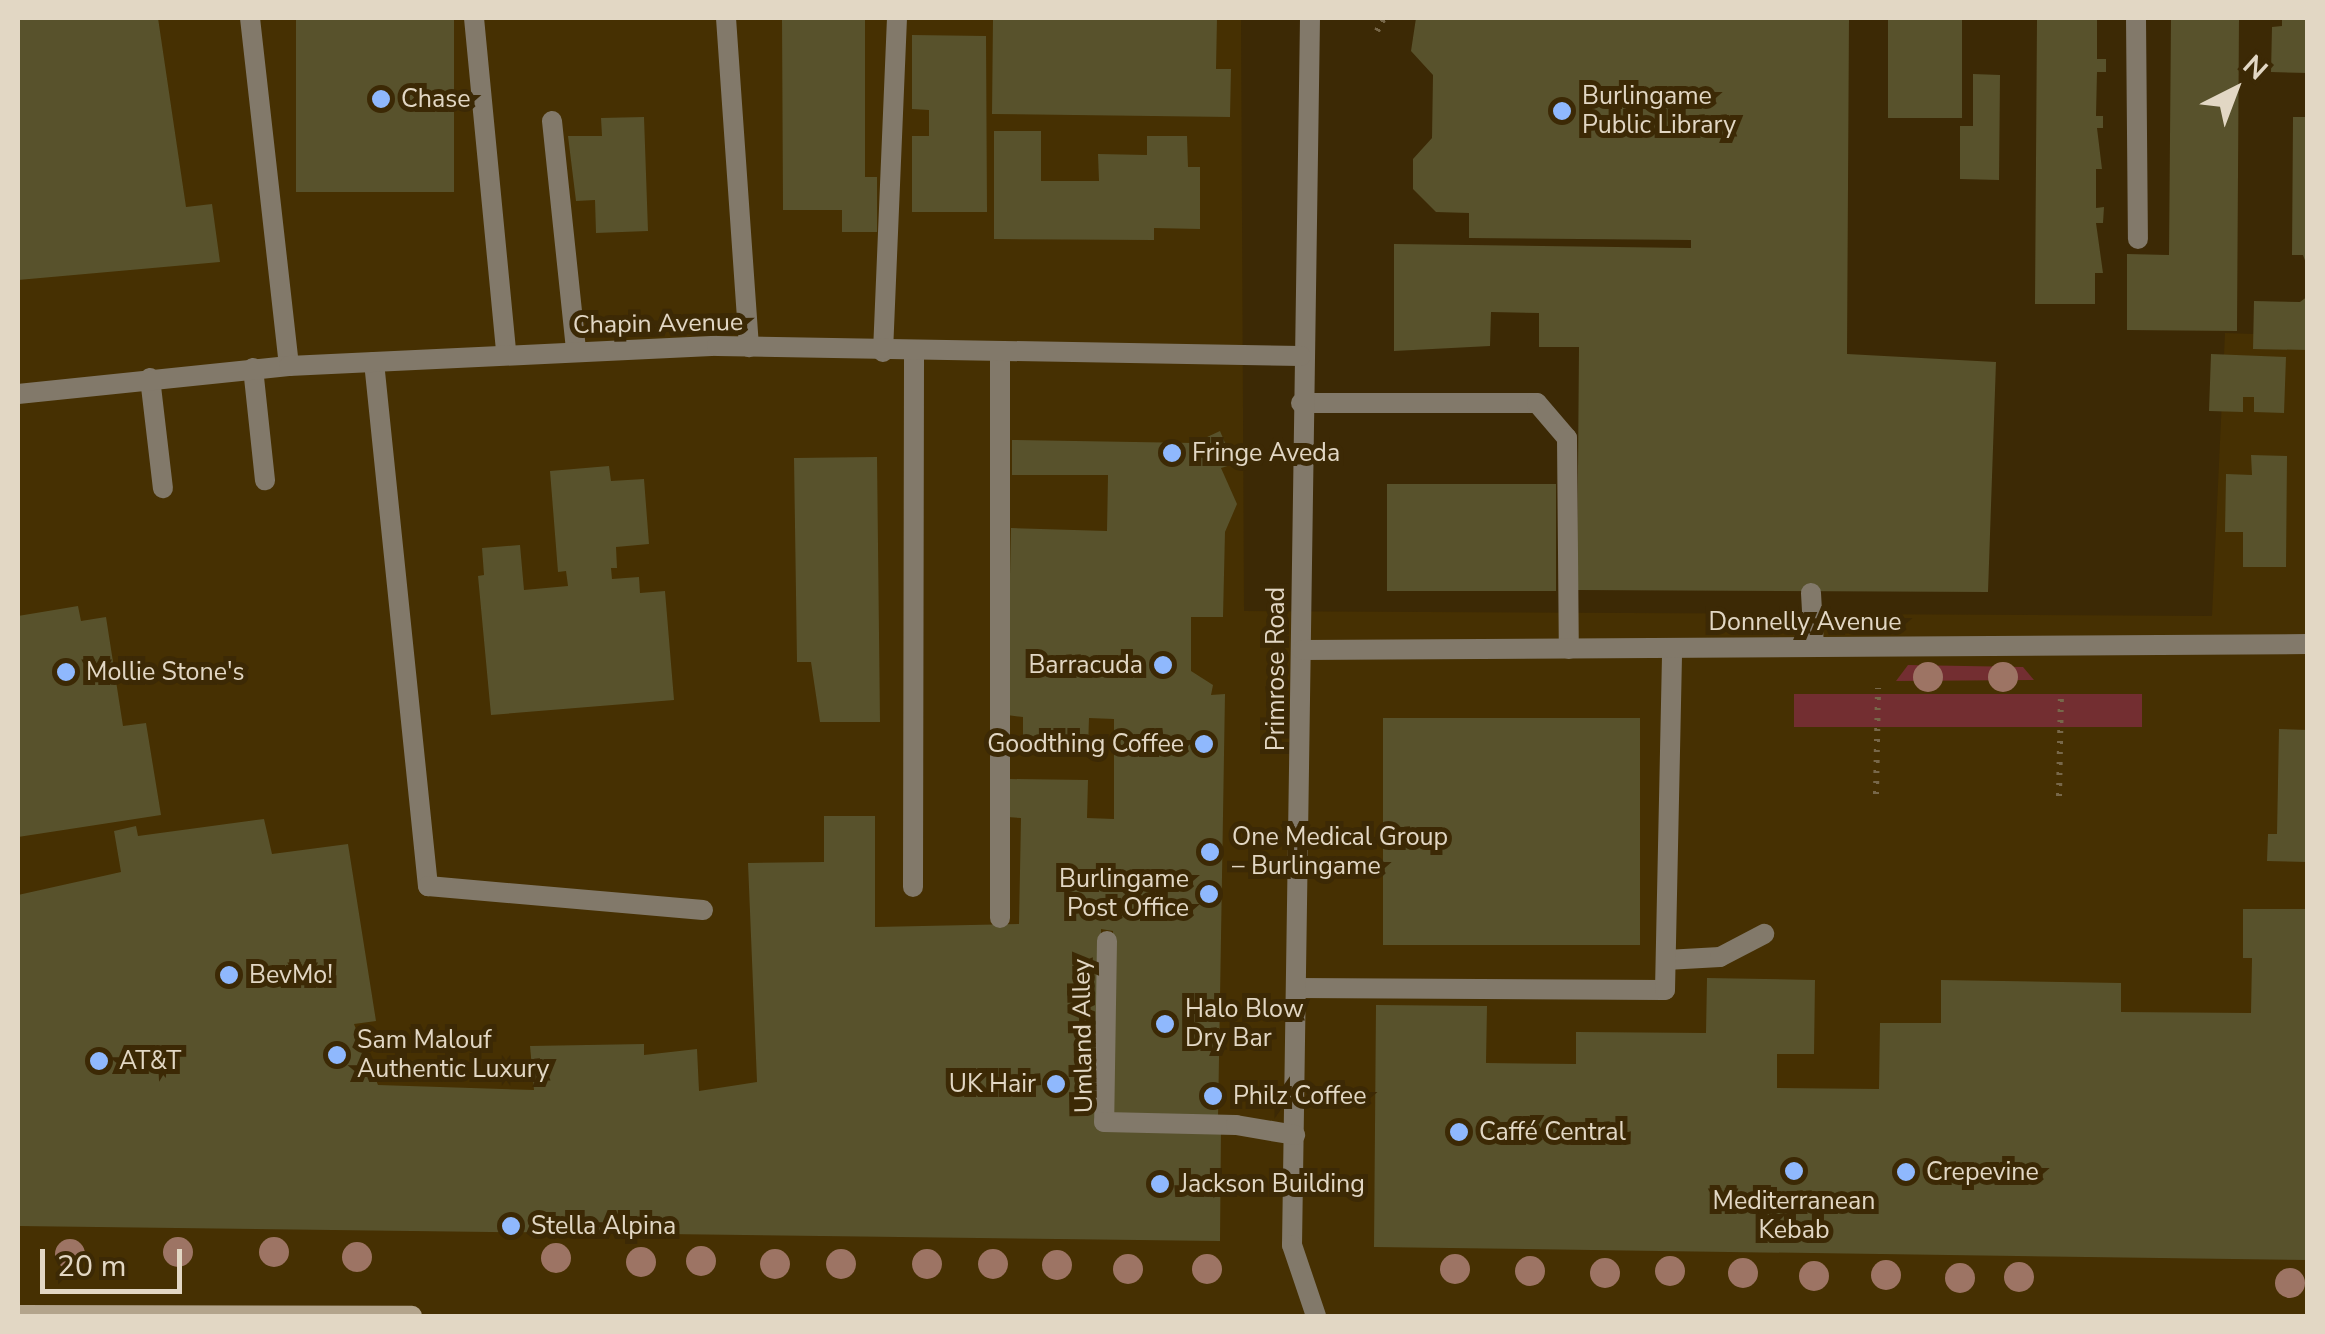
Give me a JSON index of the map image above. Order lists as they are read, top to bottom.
{
  "streets": {
    "street": [
      "Chapin Avenue",
      "Donnelly Avenue",
      "Primrose Road",
      "Umland Alley"
    ]
  },
  "crossings": [
    ["Chapin Avenue", "Primrose Road"],
    ["Donnelly Avenue", "Primrose Road"],
    ["Primrose Road", "Umland Alley"]
  ],
  "places": [
    "Chase",
    "Burlingame Public Library",
    "Fringe Aveda",
    "Barracuda",
    "Mollie Stone's",
    "Goodthing Coffee",
    "One Medical Group – Burlingame",
    "Burlingame Post Office",
    "BevMo!",
    "Halo Blow Dry Bar",
    "Sam Malouf Authentic Luxury",
    "AT&T",
    "UK Hair",
    "Philz Coffee",
    "Caffé Central",
    "Mediterranean Kebab",
    "Crepevine",
    "Jackson Building",
    "Stella Alpina"
  ],
  "scale_bar": "20 m",
  "north": "top right"
}
